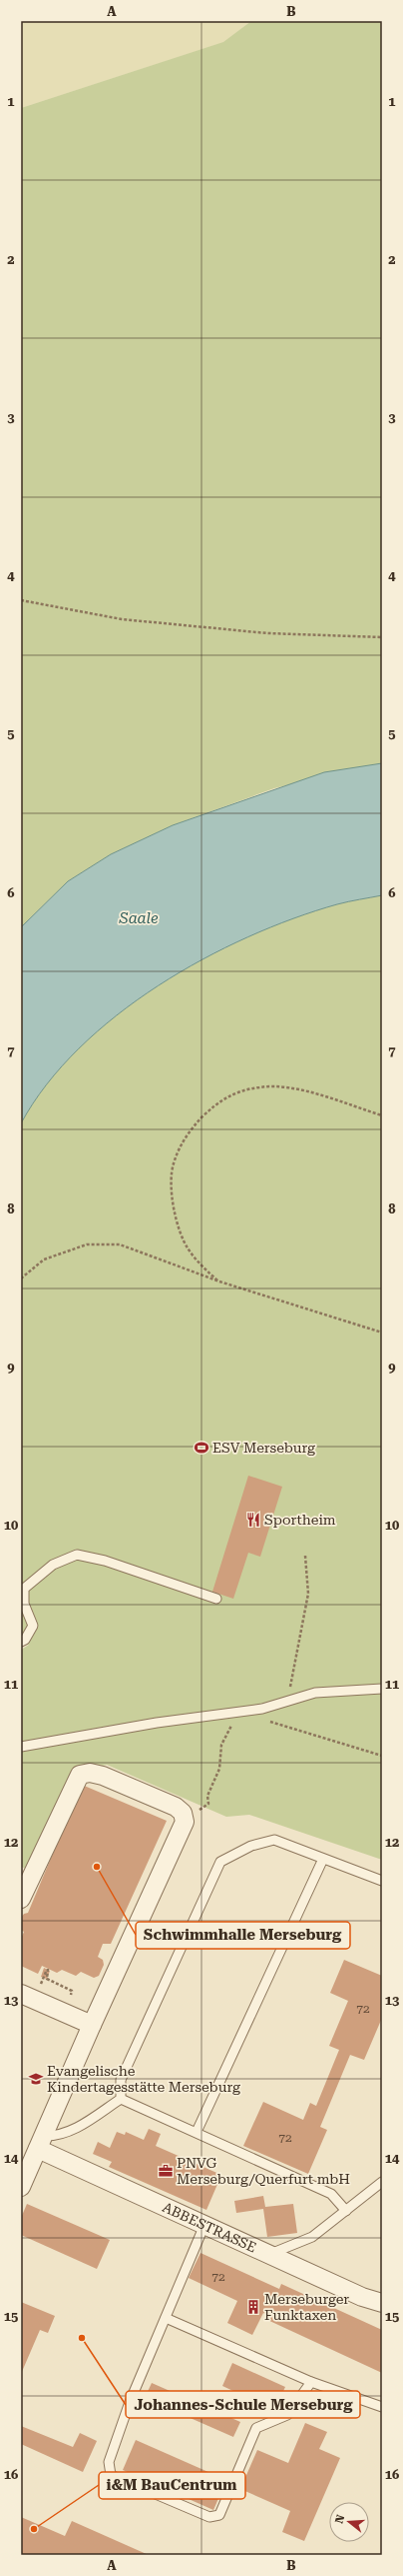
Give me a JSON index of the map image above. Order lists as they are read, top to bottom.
{
  "streets": {
    "street": ["ABBESTRASSE"]
  },
  "water": ["Saale"],
  "places": {
    "sports": ["ESV Merseburg"],
    "restaurant": ["Sportheim"],
    "other": ["Schwimmhalle Merseburg", "Johannes-Schule Merseburg", "i&M BauCentrum"],
    "school or university": ["Evangelische Kindertagesstätte Merseburg"],
    "office": ["PNVG Merseburg/Querfurt mbH"],
    "building": ["Merseburger Funktaxen"]
  },
  "house_numbers": ["72", "72", "72"],
  "north": "left",
  "grid": {
    "columns": ["A", "B"],
    "rows": [
      "1",
      "2",
      "3",
      "4",
      "5",
      "6",
      "7",
      "8",
      "9",
      "10",
      "11",
      "12",
      "13",
      "14",
      "15",
      "16"
    ]
  }
}
